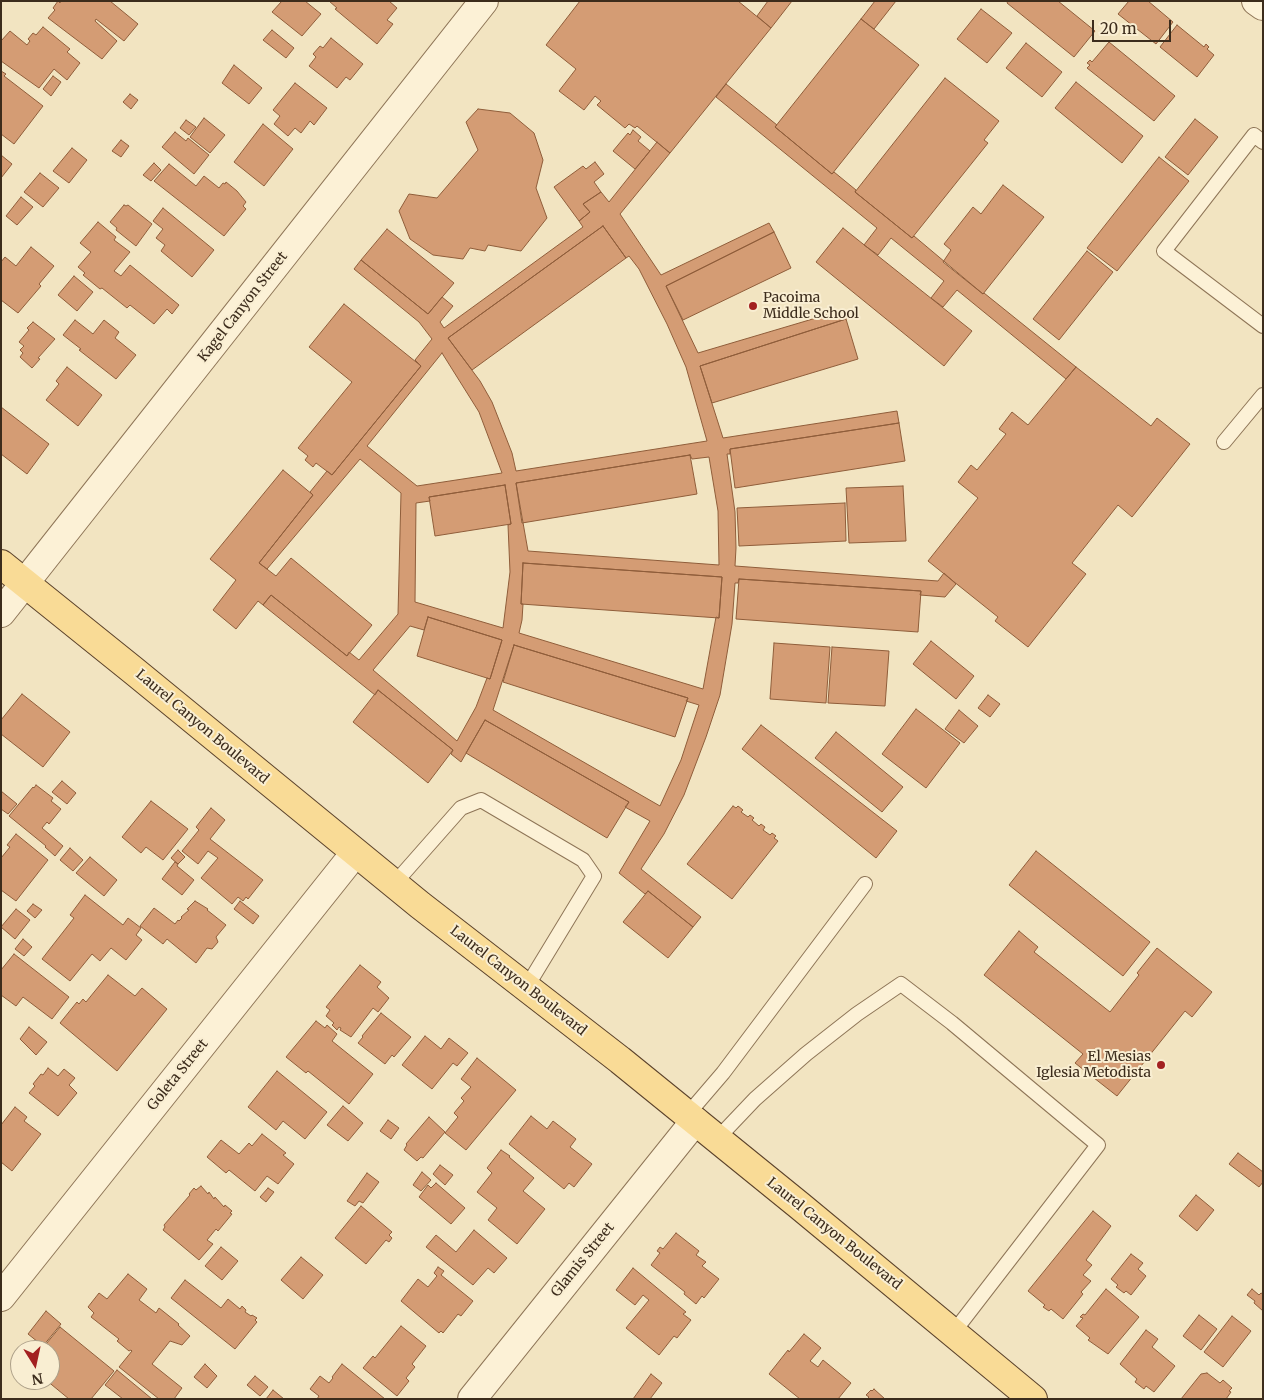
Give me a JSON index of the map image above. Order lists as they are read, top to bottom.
{
  "streets": {
    "main road": ["Laurel Canyon Boulevard"],
    "street": ["Kagel Canyon Street", "Goleta Street", "Glamis Street"]
  },
  "crossings": [
    ["Kagel Canyon Street", "Laurel Canyon Boulevard"],
    ["Laurel Canyon Boulevard", "Goleta Street"],
    ["Laurel Canyon Boulevard", "Glamis Street"]
  ],
  "places": ["Pacoima Middle School", "El Mesias Iglesia Metodista"],
  "scale_bar": "20 m",
  "north": "bottom"
}
